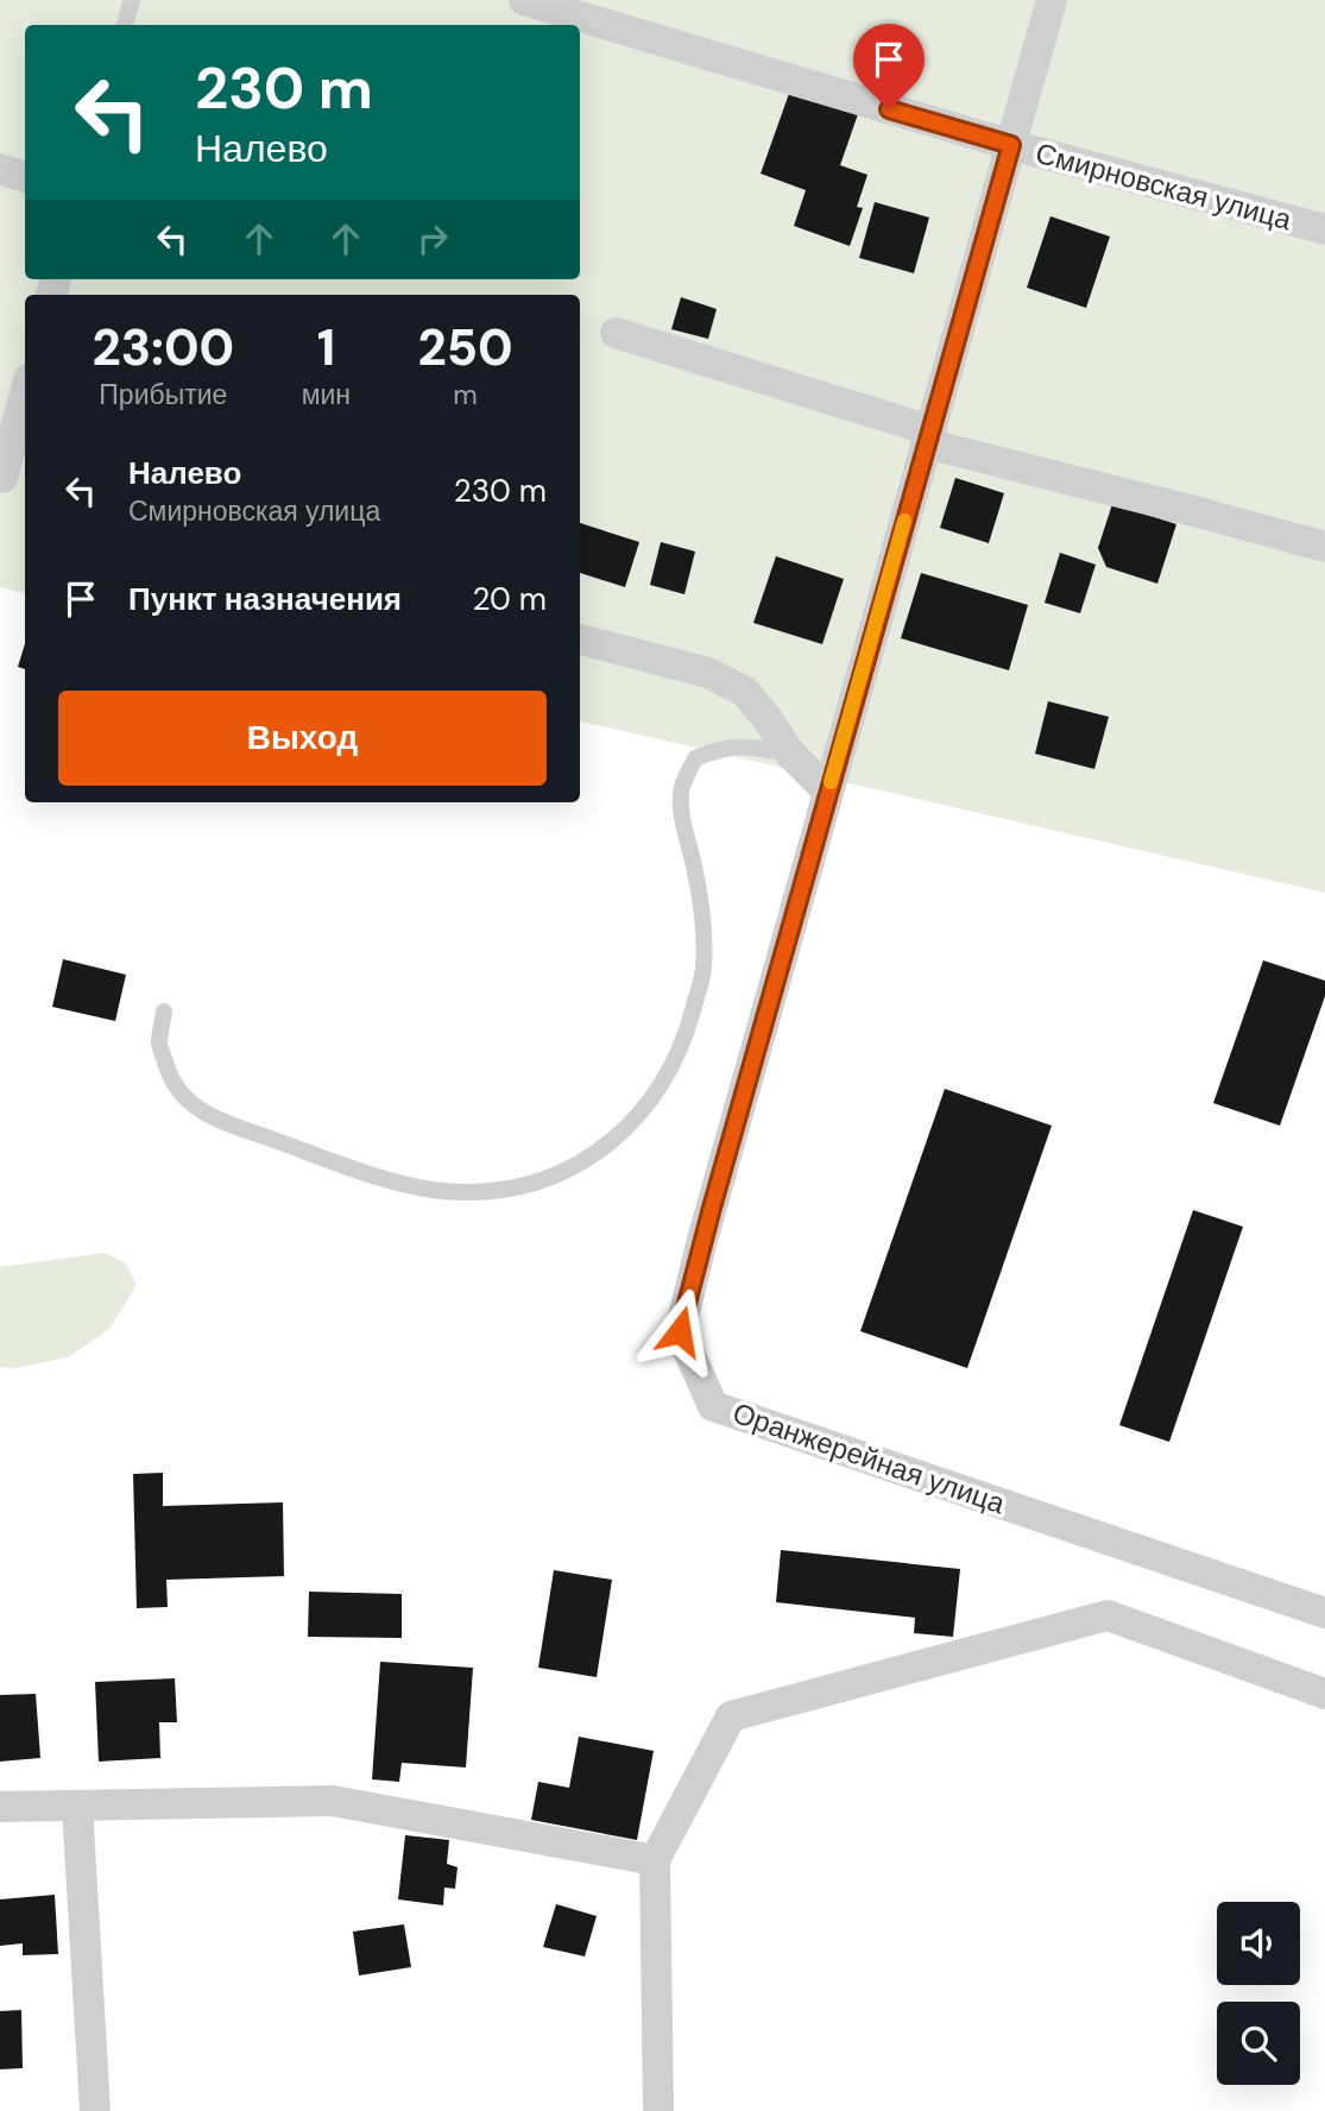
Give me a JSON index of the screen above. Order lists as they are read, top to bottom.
{
  "streets": {
    "street": ["Смирновская улица", "Оранжерейная улица"]
  },
  "crossings": [
    ["Смирновская улица", "Оранжерейная улица"]
  ],
  "page": {
    "turn": ["230 m", "Налево"],
    "eta": [
      "23:00",
      "Прибытие",
      "1",
      "мин",
      "250",
      "m"
    ],
    "list": [
      {
        "name": "Налево",
        "note": "Смирновская улица",
        "value": "230 m"
      },
      {
        "name": "Пункт назначения",
        "value": "20 m"
      }
    ],
    "buttons": "Выход"
  }
}
